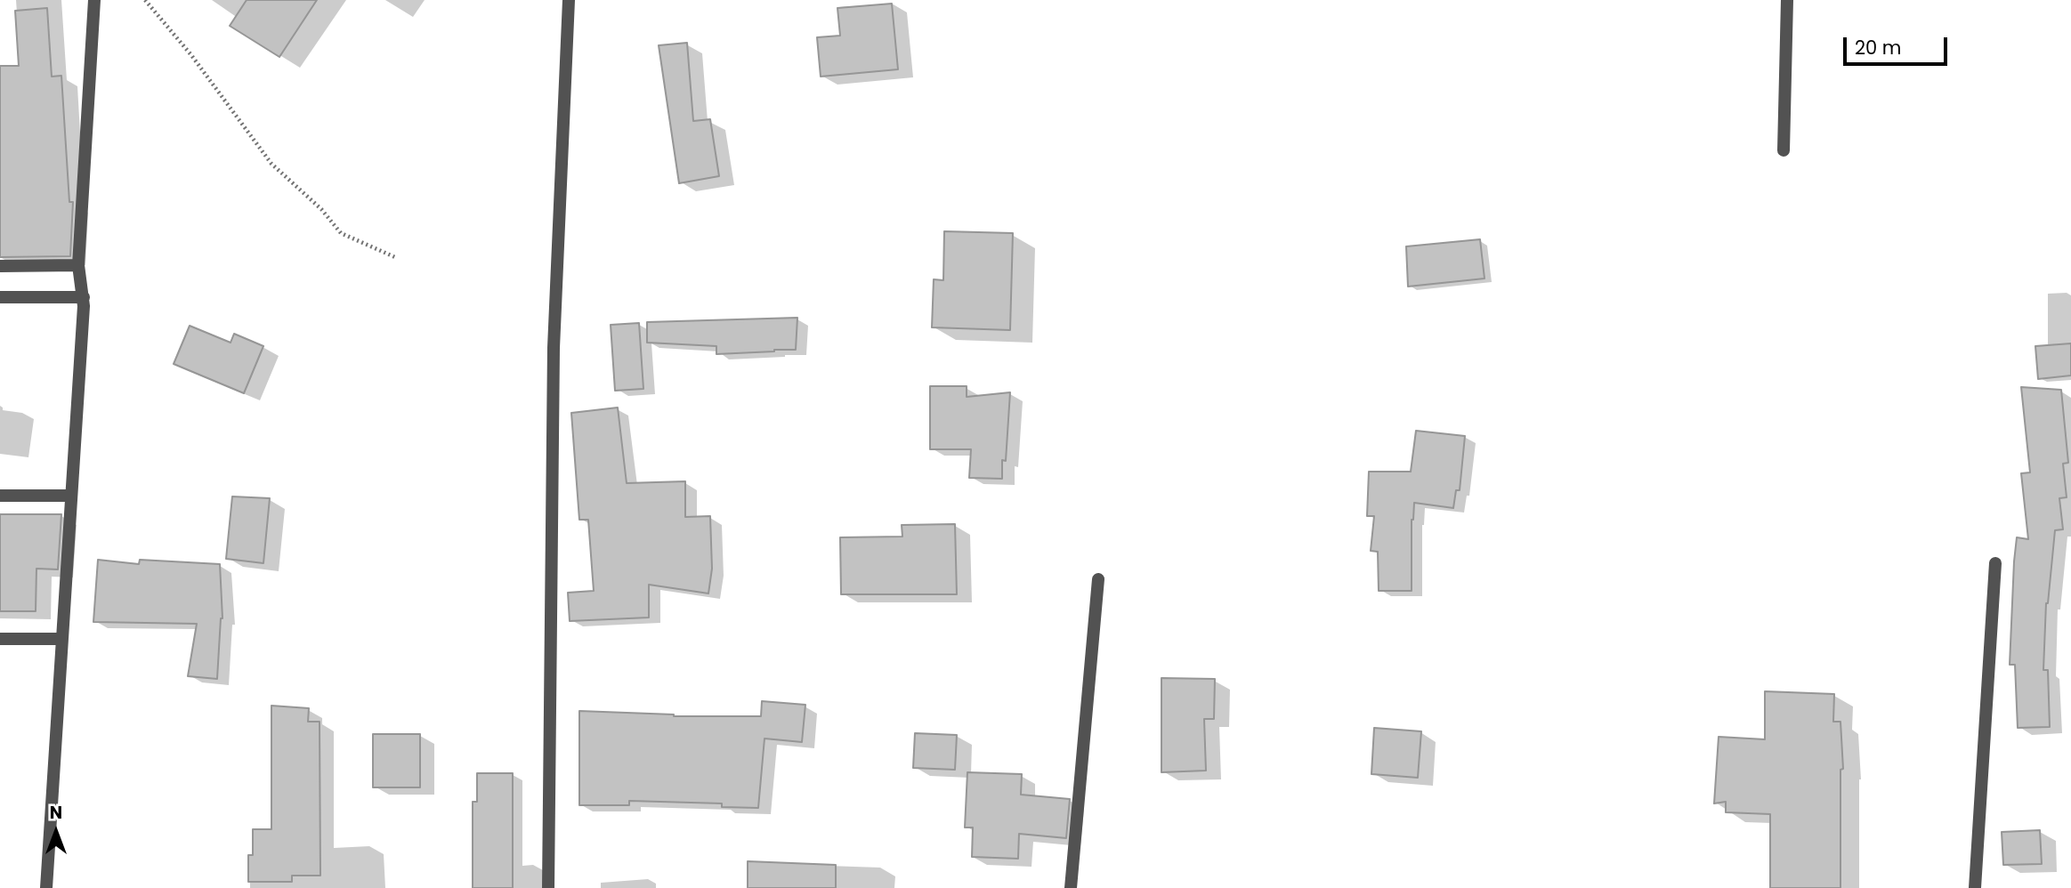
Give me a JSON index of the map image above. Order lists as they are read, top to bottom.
{
  "scale_bar": "20 m",
  "north": "top"
}
